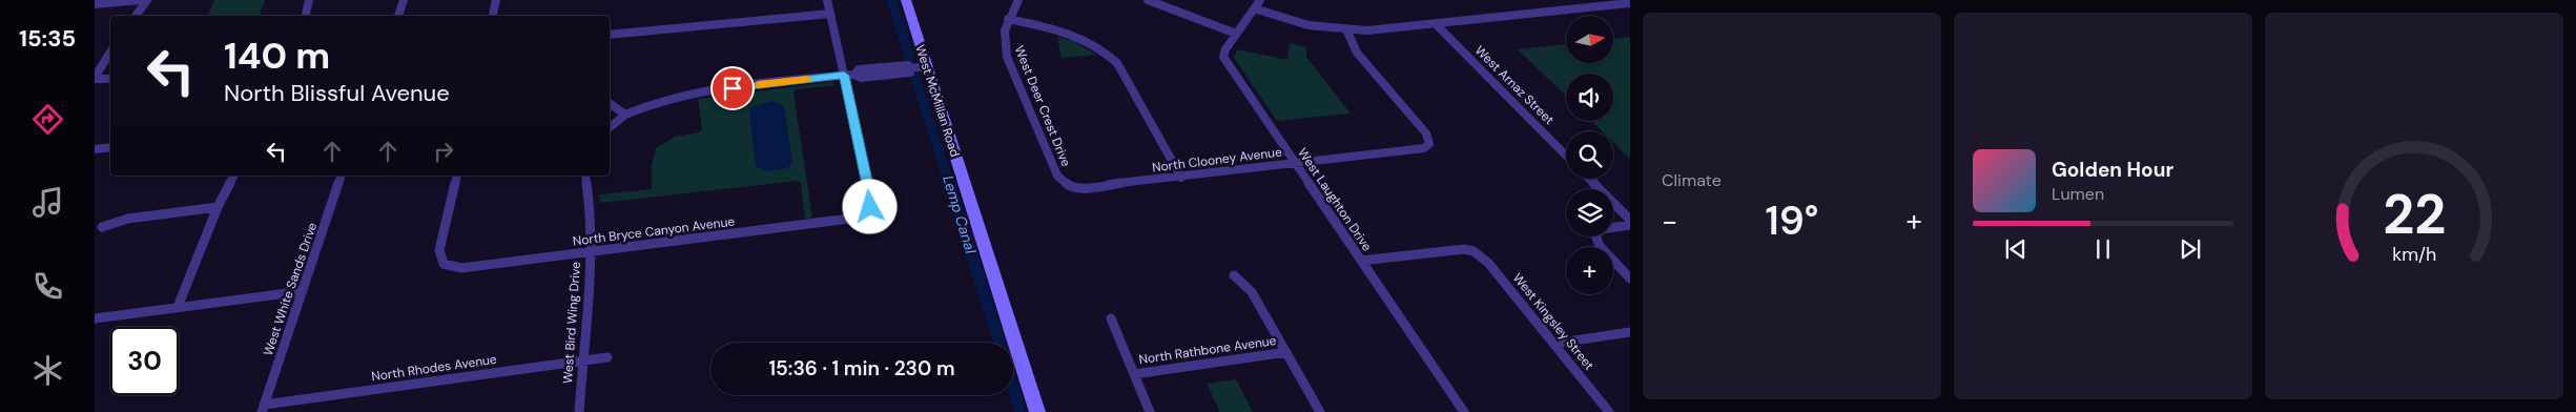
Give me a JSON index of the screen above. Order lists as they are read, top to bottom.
{
  "streets": {
    "main road": ["West McMillan Road"],
    "street": [
      "West Arnaz Street",
      "West Deer Crest Drive",
      "North Clooney Avenue",
      "West Laughton Drive",
      "North Bryce Canyon Avenue",
      "West White Sands Drive",
      "West Kingsley Street",
      "West Bird Wing Drive",
      "North Rathbone Avenue",
      "North Rhodes Avenue"
    ]
  },
  "crossings": [
    ["West Deer Crest Drive", "North Clooney Avenue"],
    ["North Clooney Avenue", "West Laughton Drive"],
    ["West Laughton Drive", "West Kingsley Street"],
    ["North Bryce Canyon Avenue", "West Bird Wing Drive"],
    ["West White Sands Drive", "North Rhodes Avenue"],
    ["West Bird Wing Drive", "North Rhodes Avenue"]
  ],
  "water": ["Lemp Canal"],
  "north": "right",
  "page": {
    "tabs": "15:35",
    "tile": "Climate",
    "map_buttons": "+",
    "turn": ["140 m", "North Blissful Avenue"],
    "song": ["Golden Hour", "Lumen"],
    "heat": ["−", "19°", "+"],
    "limit": "30",
    "trip": "15:36 · 1 min · 230 m",
    "gauge": ["22", "km/h"]
  }
}
